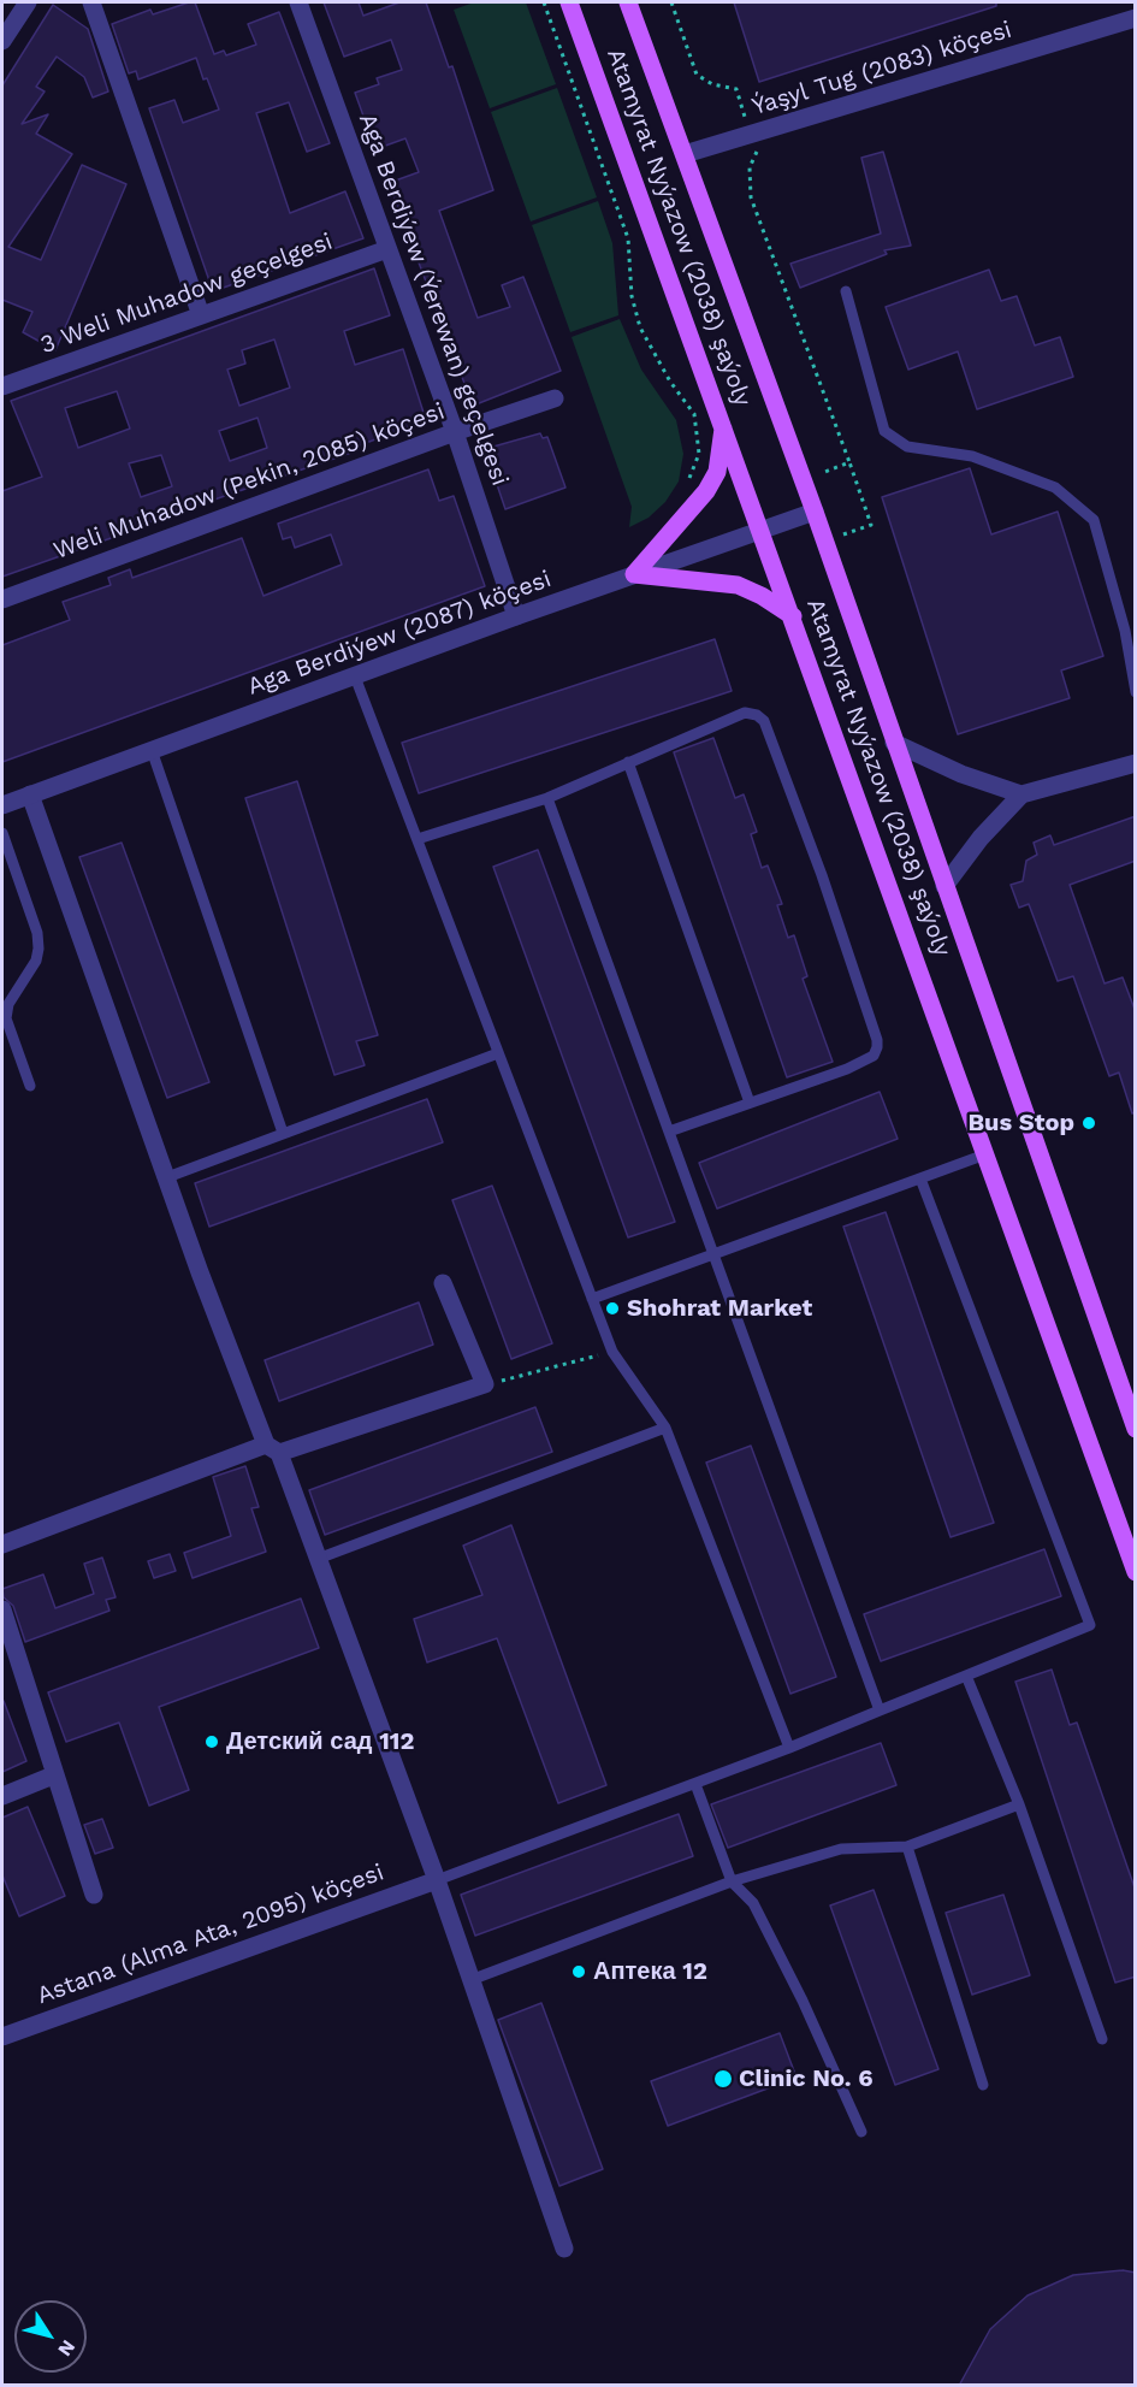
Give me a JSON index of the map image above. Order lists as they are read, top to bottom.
{
  "streets": {
    "main road": ["Atamyrat Nyýazow (2038) şaýoly"],
    "street": [
      "Ýaşyl Tug (2083) köçesi",
      "3 Weli Muhadow geçelgesi",
      "Aga Berdiýew (Ýerewan) geçelgesi",
      "Weli Muhadow (Pekin, 2085) köçesi",
      "Aga Berdiýew (2087) köçesi",
      "Astana (Alma Ata, 2095) köçesi"
    ]
  },
  "crossings": [
    ["Ýaşyl Tug (2083) köçesi", "Atamyrat Nyýazow (2038) şaýoly"],
    ["Atamyrat Nyýazow (2038) şaýoly", "Aga Berdiýew (2087) köçesi"],
    ["3 Weli Muhadow geçelgesi", "Aga Berdiýew (Ýerewan) geçelgesi"],
    ["Aga Berdiýew (Ýerewan) geçelgesi", "Weli Muhadow (Pekin, 2085) köçesi"],
    ["Aga Berdiýew (Ýerewan) geçelgesi", "Aga Berdiýew (2087) köçesi"]
  ],
  "places": [
    "Bus Stop",
    "Shohrat Market",
    "Детский сад 112",
    "Аптека 12",
    "Clinic No. 6"
  ],
  "north": "bottom right"
}
